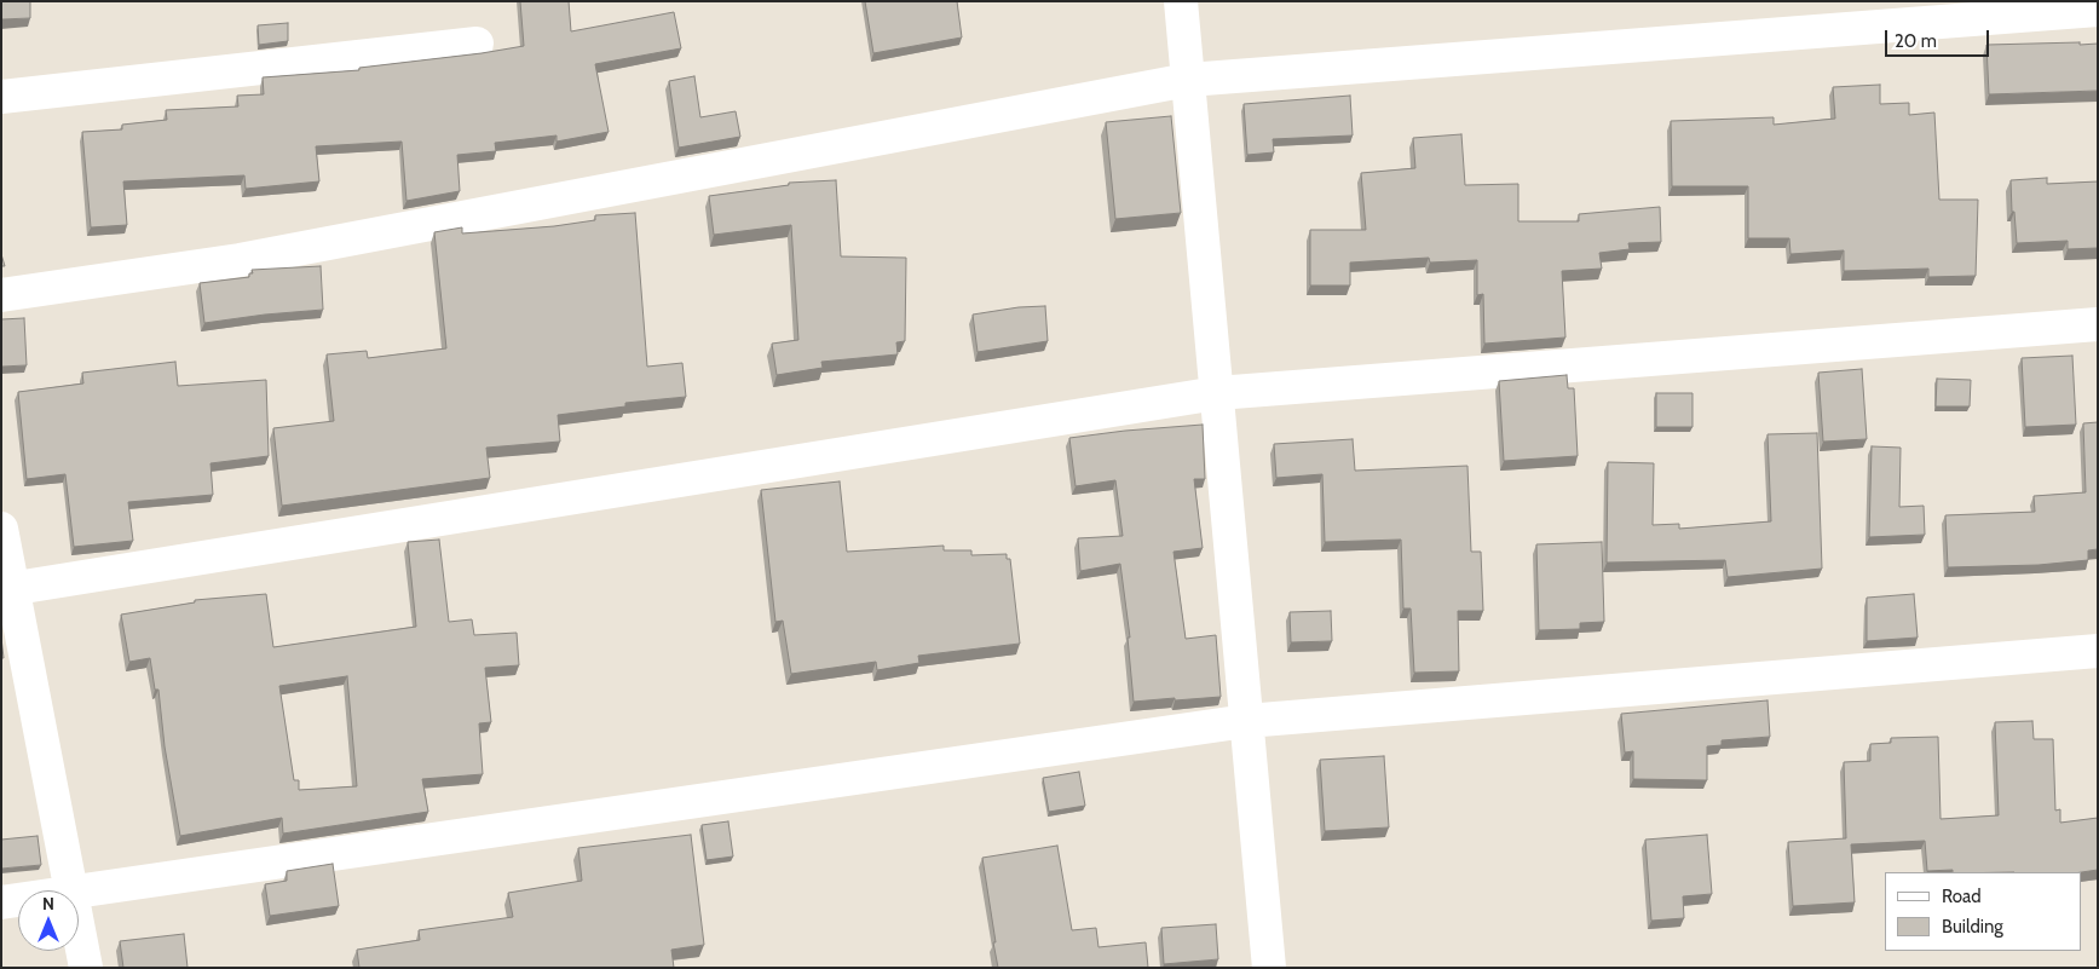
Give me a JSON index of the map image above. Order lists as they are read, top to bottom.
{
  "legend": ["Road", "Building"],
  "scale_bar": "20 m",
  "north": "top"
}
